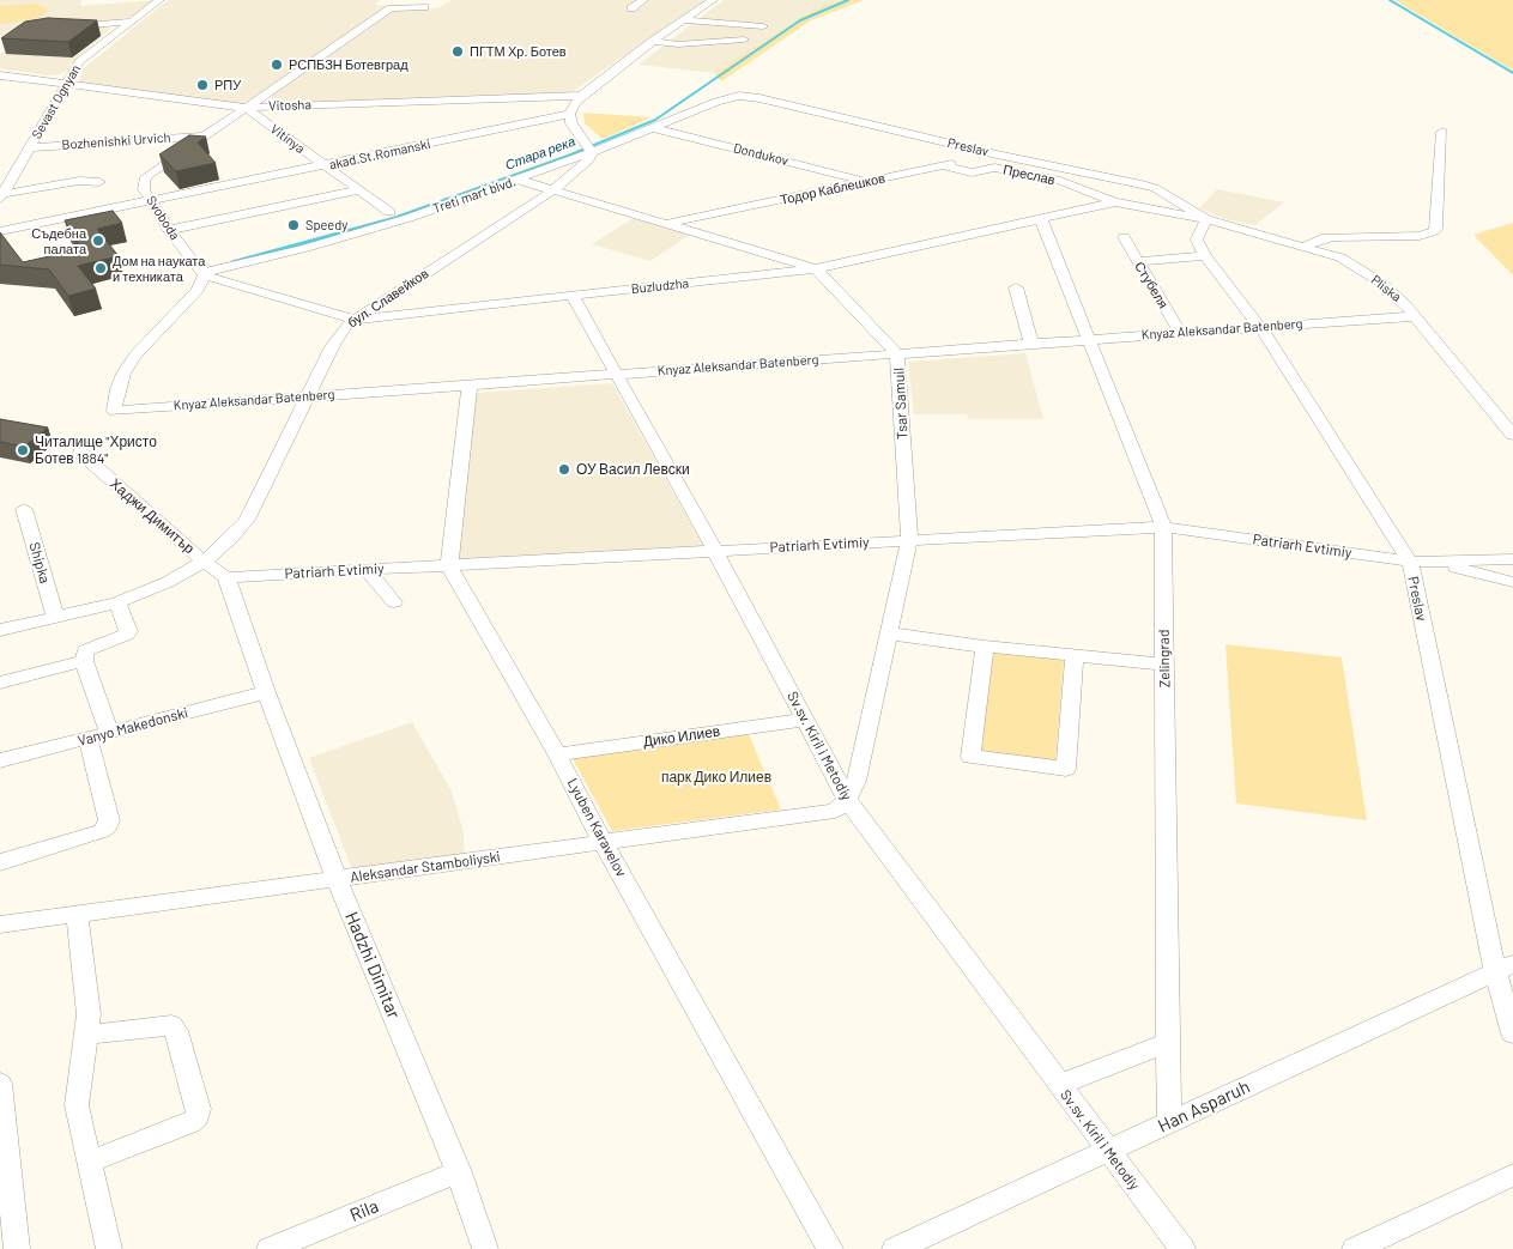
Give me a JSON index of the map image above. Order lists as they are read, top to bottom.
{
  "streets": {
    "street": [
      "Sevast Ognyan",
      "Vitosha",
      "Vitinya",
      "Bozhenishki Urvich",
      "Preslav",
      "akad.St.Romanski",
      "Dondukov",
      "Преслав",
      "Тодор Каблешков",
      "Treti mart blvd.",
      "Svoboda",
      "Стубеля",
      "Buzludzha",
      "Pliska",
      "бул. Славейков",
      "Knyaz Aleksandar Batenberg",
      "Tsar Samuil",
      "Хаджи Димитър",
      "Patriarh Evtimiy",
      "Shipka",
      "Zelingrad",
      "Vanyo Makedonski",
      "Дико Илиев",
      "Sv.sv. Kiril i Metodiy",
      "Lyuben Karavelov",
      "Aleksandar Stamboliyski",
      "Hadzhi Dimitar",
      "Han Asparuh",
      "Rila"
    ]
  },
  "crossings": [
    ["Sevast Ognyan", "Vitosha"],
    ["Sevast Ognyan", "Bozhenishki Urvich"],
    ["Vitosha", "Vitinya"],
    ["Vitosha", "Svoboda"],
    ["Vitinya", "akad.St.Romanski"],
    ["Vitinya", "Treti mart blvd."],
    ["Vitinya", "Svoboda"],
    ["Bozhenishki Urvich", "Svoboda"],
    ["Preslav", "Тодор Каблешков"],
    ["Preslav", "Treti mart blvd."],
    ["Preslav", "Pliska"],
    ["Preslav", "Knyaz Aleksandar Batenberg"],
    ["Preslav", "Patriarh Evtimiy"],
    ["Preslav", "Han Asparuh"],
    ["akad.St.Romanski", "Svoboda"],
    ["Dondukov", "Тодор Каблешков"],
    ["Dondukov", "Treti mart blvd."],
    ["Преслав", "Тодор Каблешков"],
    ["Преслав", "Buzludzha"],
    ["Тодор Каблешков", "Tsar Samuil"],
    ["Treti mart blvd.", "Svoboda"],
    ["Treti mart blvd.", "Buzludzha"],
    ["Treti mart blvd.", "бул. Славейков"],
    ["Treti mart blvd.", "Knyaz Aleksandar Batenberg"],
    ["Treti mart blvd.", "Tsar Samuil"],
    ["Svoboda", "Buzludzha"],
    ["Svoboda", "Knyaz Aleksandar Batenberg"],
    ["Стубеля", "Knyaz Aleksandar Batenberg"],
    ["Buzludzha", "бул. Славейков"],
    ["Buzludzha", "Knyaz Aleksandar Batenberg"],
    ["Buzludzha", "Tsar Samuil"],
    ["Buzludzha", "Zelingrad"],
    ["Buzludzha", "Sv.sv. Kiril i Metodiy"],
    ["Pliska", "Knyaz Aleksandar Batenberg"],
    ["бул. Славейков", "Knyaz Aleksandar Batenberg"],
    ["бул. Славейков", "Tsar Samuil"],
    ["бул. Славейков", "Хаджи Димитър"],
    ["Knyaz Aleksandar Batenberg", "Tsar Samuil"],
    ["Knyaz Aleksandar Batenberg", "Zelingrad"],
    ["Knyaz Aleksandar Batenberg", "Sv.sv. Kiril i Metodiy"],
    ["Tsar Samuil", "Patriarh Evtimiy"],
    ["Tsar Samuil", "Sv.sv. Kiril i Metodiy"],
    ["Tsar Samuil", "Aleksandar Stamboliyski"],
    ["Хаджи Димитър", "Patriarh Evtimiy"],
    ["Хаджи Димитър", "Hadzhi Dimitar"],
    ["Patriarh Evtimiy", "Zelingrad"],
    ["Patriarh Evtimiy", "Sv.sv. Kiril i Metodiy"],
    ["Patriarh Evtimiy", "Lyuben Karavelov"],
    ["Patriarh Evtimiy", "Hadzhi Dimitar"],
    ["Zelingrad", "Han Asparuh"],
    ["Vanyo Makedonski", "Hadzhi Dimitar"],
    ["Дико Илиев", "Sv.sv. Kiril i Metodiy"],
    ["Дико Илиев", "Lyuben Karavelov"],
    ["Sv.sv. Kiril i Metodiy", "Aleksandar Stamboliyski"],
    ["Sv.sv. Kiril i Metodiy", "Han Asparuh"],
    ["Lyuben Karavelov", "Aleksandar Stamboliyski"],
    ["Aleksandar Stamboliyski", "Hadzhi Dimitar"],
    ["Hadzhi Dimitar", "Rila"]
  ],
  "water": ["Стара река"],
  "parks": ["парк Дико Илиев"],
  "places": [
    "ПГТМ Хр. Ботев",
    "РСПБЗН Ботевград",
    "РПУ",
    "Speedy",
    "Съдебна палата",
    "Дом на науката и техниката",
    "Читалище \"Христо Ботев 1884\"",
    "ОУ Васил Левски"
  ]
}
